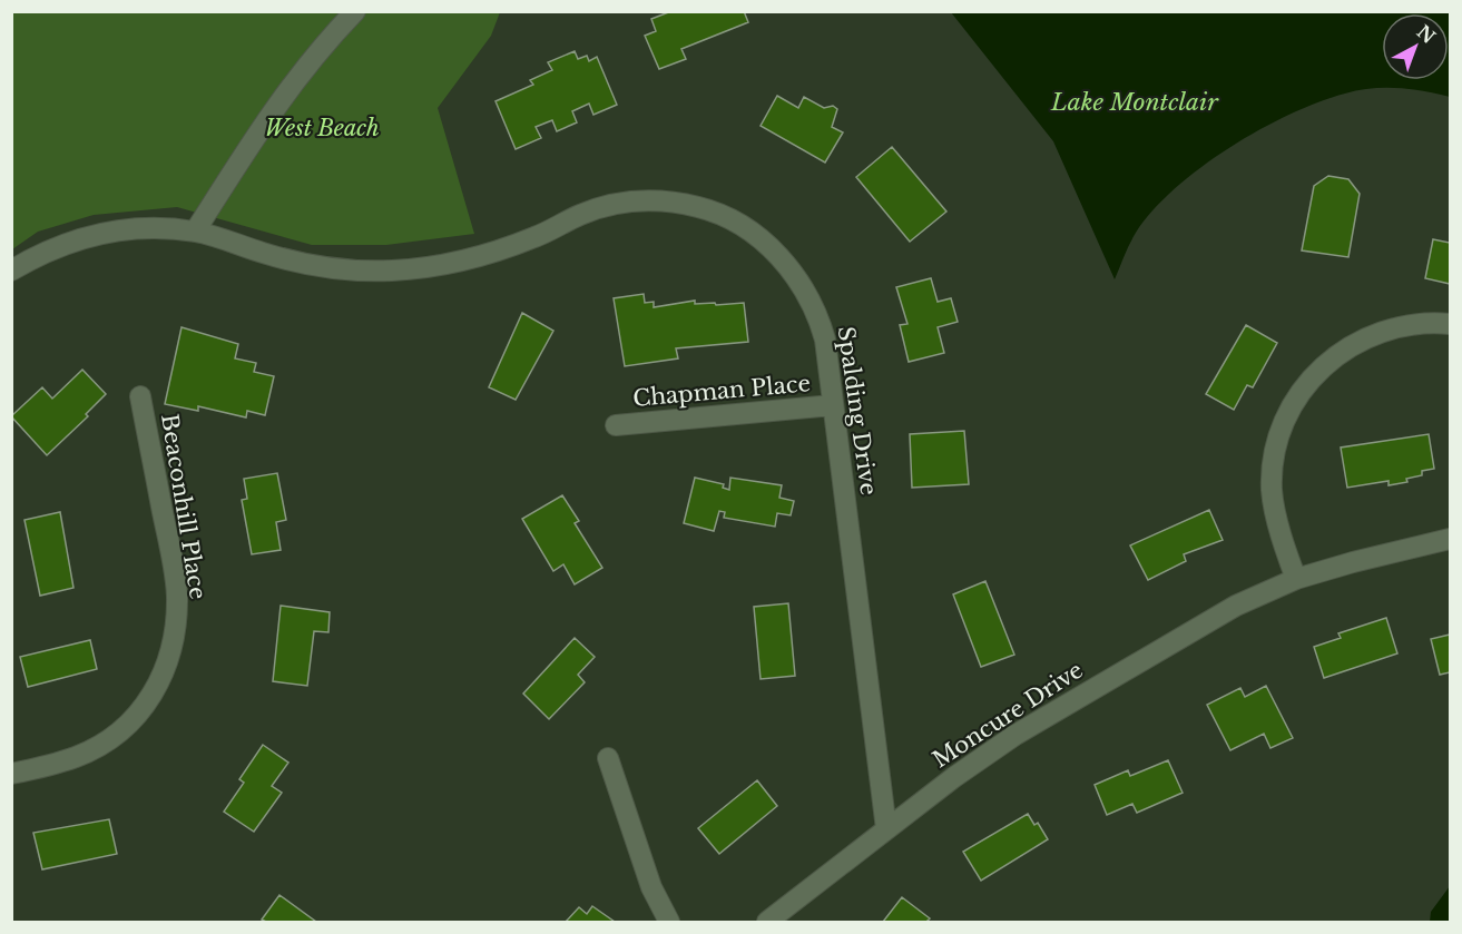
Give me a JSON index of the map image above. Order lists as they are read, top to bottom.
{
  "streets": {
    "street": [
      "Chapman Place",
      "Spalding Drive",
      "Beaconhill Place",
      "Moncure Drive"
    ]
  },
  "crossings": [
    ["Chapman Place", "Spalding Drive"],
    ["Spalding Drive", "Moncure Drive"]
  ],
  "water": ["Lake Montclair"],
  "parks": ["West Beach"],
  "north": "top right"
}
